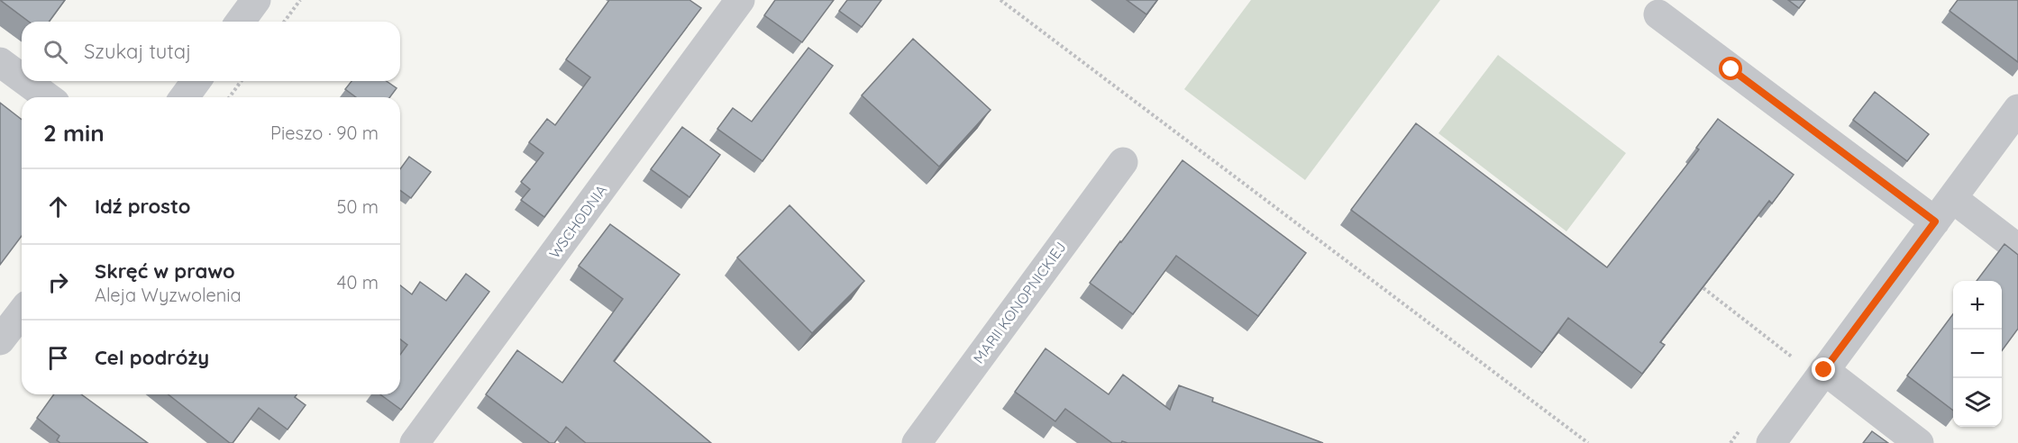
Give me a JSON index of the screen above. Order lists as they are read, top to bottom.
{
  "streets": {
    "street": ["WSCHODNIA", "MARII KONOPNICKIEJ"]
  },
  "page": {
    "search": "Szukaj tutaj",
    "heading": ["2 min", "Pieszo · 90 m"],
    "list": [
      ["Idź prosto", "50 m"],
      ["Skręć w prawo", "Aleja Wyzwolenia", "40 m"],
      "Cel podróży"
    ],
    "map_buttons": ["+", "−"]
  }
}
